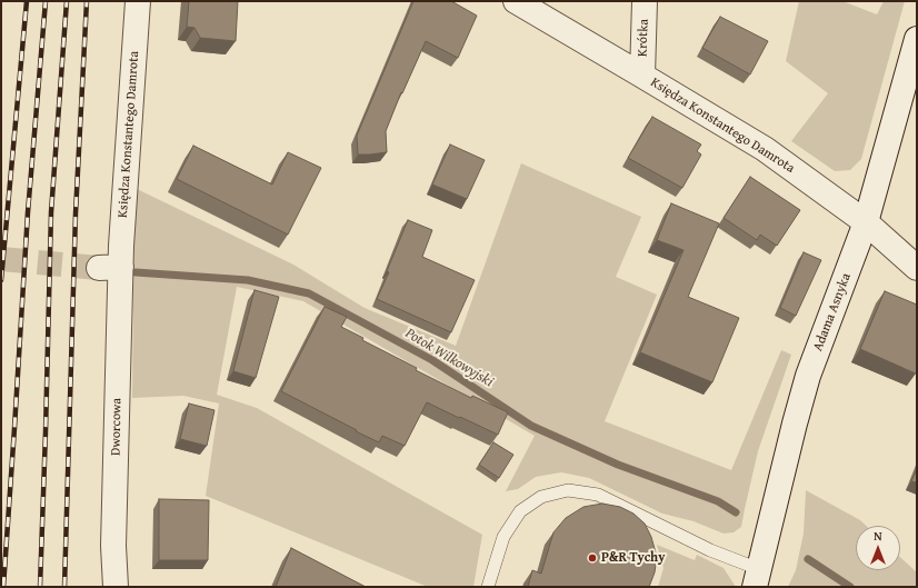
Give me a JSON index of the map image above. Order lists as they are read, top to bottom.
{
  "streets": {
    "street": [
      "Krótka",
      "Księdza Konstantego Damrota",
      "Adama Asnyka",
      "Dworcowa"
    ]
  },
  "crossings": [
    ["Krótka", "Księdza Konstantego Damrota"],
    ["Księdza Konstantego Damrota", "Adama Asnyka"],
    ["Księdza Konstantego Damrota", "Dworcowa"]
  ],
  "water": ["Potok Wilkowyjski"],
  "places": ["P&R Tychy"],
  "north": "top"
}
